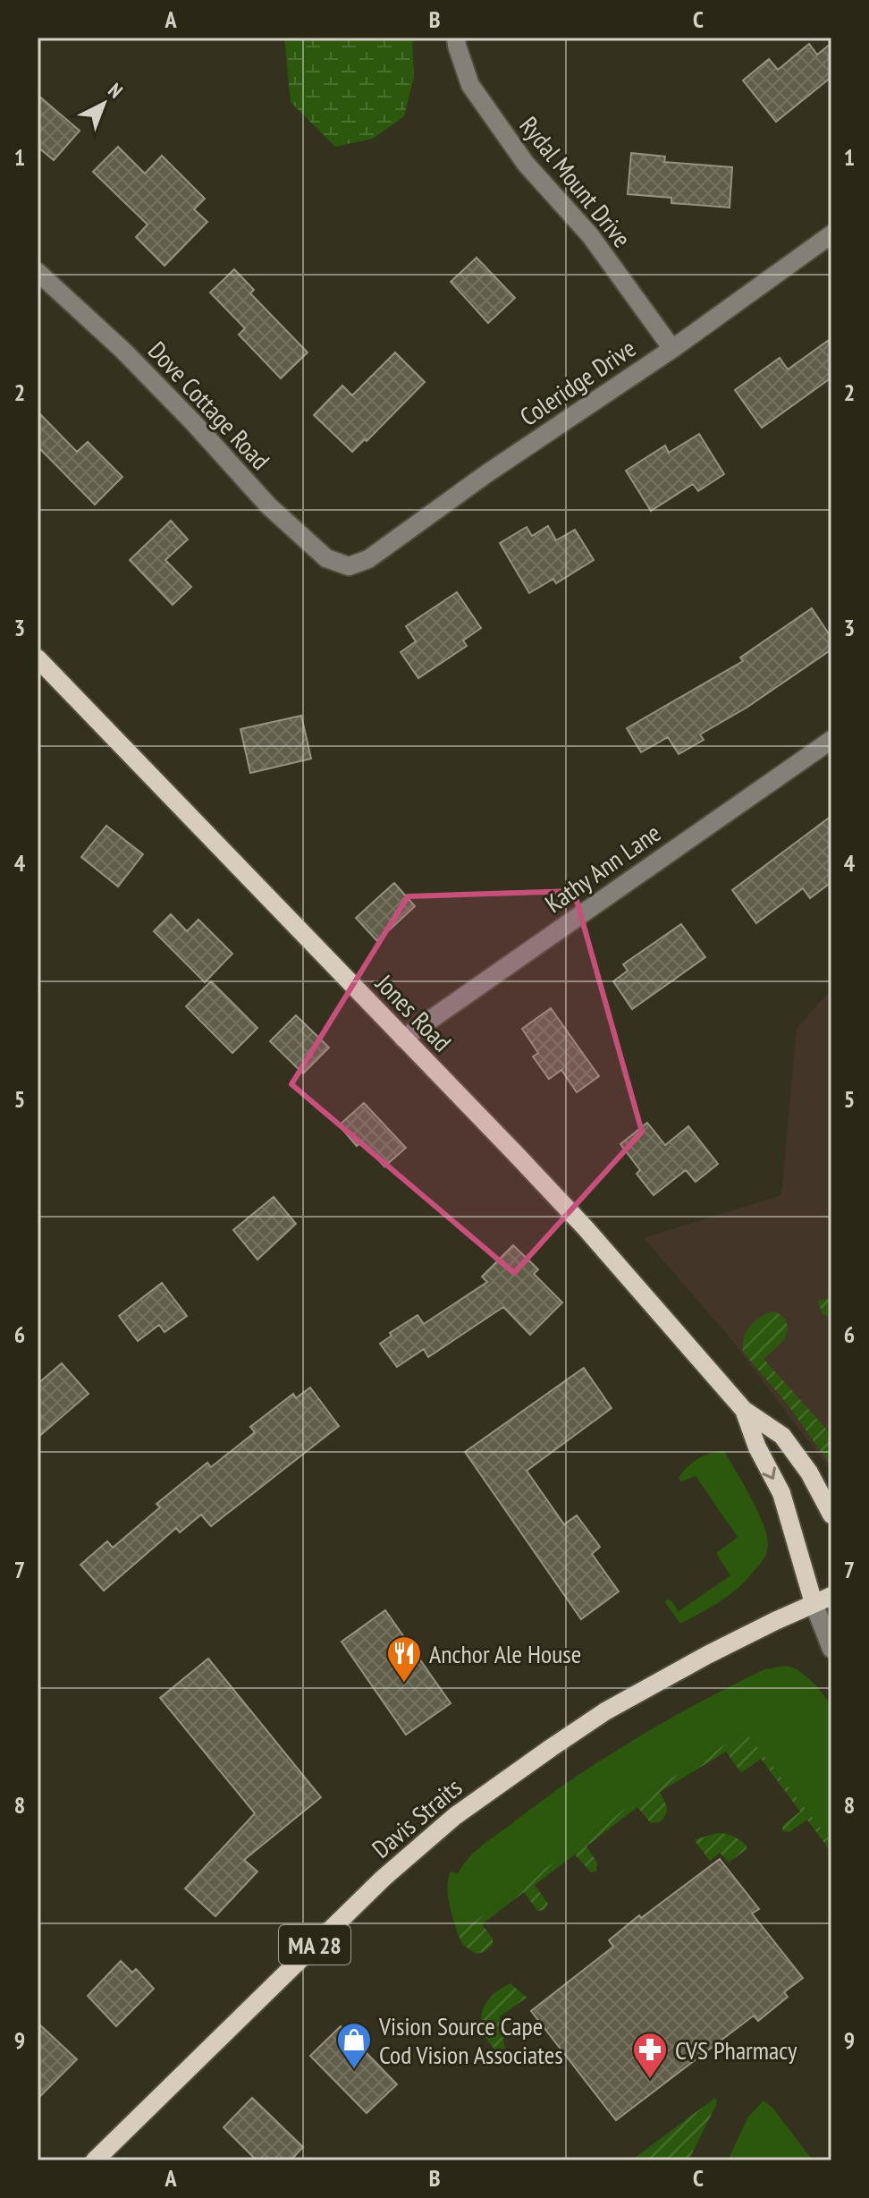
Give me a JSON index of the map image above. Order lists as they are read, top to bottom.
{
  "streets": {
    "main road": ["Jones Road", "Davis Straits", "MA 28"],
    "street": [
      "Rydal Mount Drive",
      "Coleridge Drive",
      "Dove Cottage Road",
      "Kathy Ann Lane"
    ]
  },
  "crossings": [
    ["Rydal Mount Drive", "Coleridge Drive"],
    ["Coleridge Drive", "Dove Cottage Road"],
    ["Kathy Ann Lane", "Jones Road"],
    ["Jones Road", "Davis Straits"]
  ],
  "places": {
    "restaurant": ["Anchor Ale House"],
    "shop": ["Vision Source Cape Cod Vision Associates"],
    "pharmacy": ["CVS Pharmacy"]
  },
  "north": "top right",
  "grid": {
    "columns": ["A", "B", "C"],
    "rows": [
      "1",
      "2",
      "3",
      "4",
      "5",
      "6",
      "7",
      "8",
      "9"
    ]
  }
}
